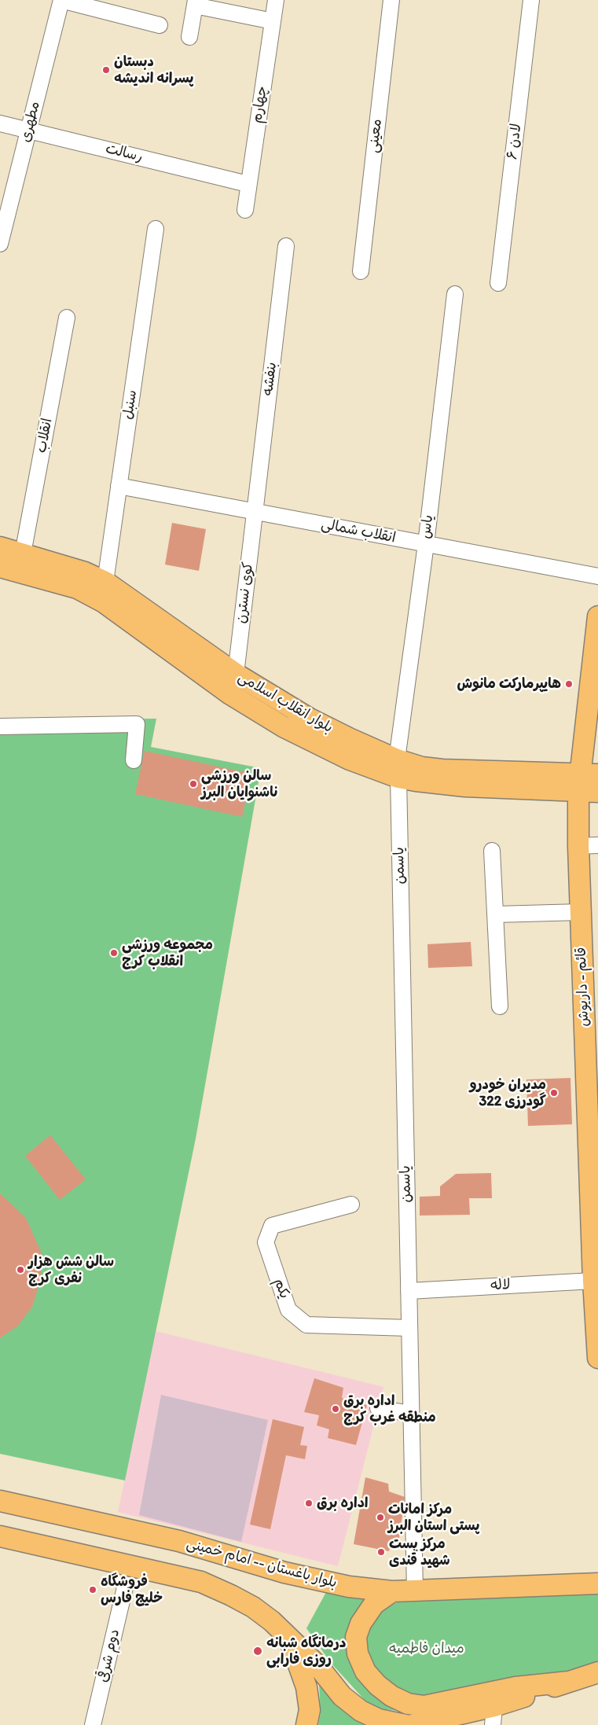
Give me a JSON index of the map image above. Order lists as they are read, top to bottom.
{
  "streets": {
    "main road": ["بلوار انقلاب اسلامی", "قائم - داریوش", "بلوار باغستان -- امام خمینی"],
    "street": [
      "چهارم",
      "مطهری",
      "معینی",
      "لادن ۶",
      "رسالت",
      "بنفشه",
      "سنبل",
      "انقلاب",
      "یاس",
      "انقلاب شمالی",
      "کوی نسترن",
      "یاسمن",
      "لاله",
      "یکم",
      "دوم شرقی"
    ]
  },
  "crossings": [
    ["چهارم", "رسالت"],
    ["مطهری", "رسالت"],
    ["بنفشه", "انقلاب شمالی"],
    ["بنفشه", "کوی نسترن"],
    ["سنبل", "انقلاب شمالی"],
    ["سنبل", "بلوار انقلاب اسلامی"],
    ["انقلاب", "بلوار انقلاب اسلامی"],
    ["یاس", "انقلاب شمالی"],
    ["یاس", "بلوار انقلاب اسلامی"],
    ["یاس", "یاسمن"],
    ["انقلاب شمالی", "کوی نسترن"],
    ["کوی نسترن", "بلوار انقلاب اسلامی"],
    ["بلوار انقلاب اسلامی", "یاسمن"],
    ["بلوار انقلاب اسلامی", "قائم - داریوش"],
    ["یاسمن", "لاله"],
    ["یاسمن", "یکم"],
    ["یاسمن", "بلوار باغستان -- امام خمینی"],
    ["قائم - داریوش", "لاله"]
  ],
  "parks": ["میدان فاطمیه"],
  "places": [
    "دبستان پسرانه اندیشه",
    "هایپرمارکت مانوش",
    "سالن ورزشی ناشنوایان البرز",
    "مجموعه ورزشی انقلاب کرج",
    "مدیران خودرو گودرزی 322",
    "سالن شش هزار نفری کرج",
    "اداره برق منطقه غرب کرج",
    "اداره برق",
    "مرکز امانات پستی استان البرز",
    "مرکز پست شهید قندی",
    "فروشگاه خلیج فارس",
    "درمانگاه شبانه روزی فارابی"
  ]
}
